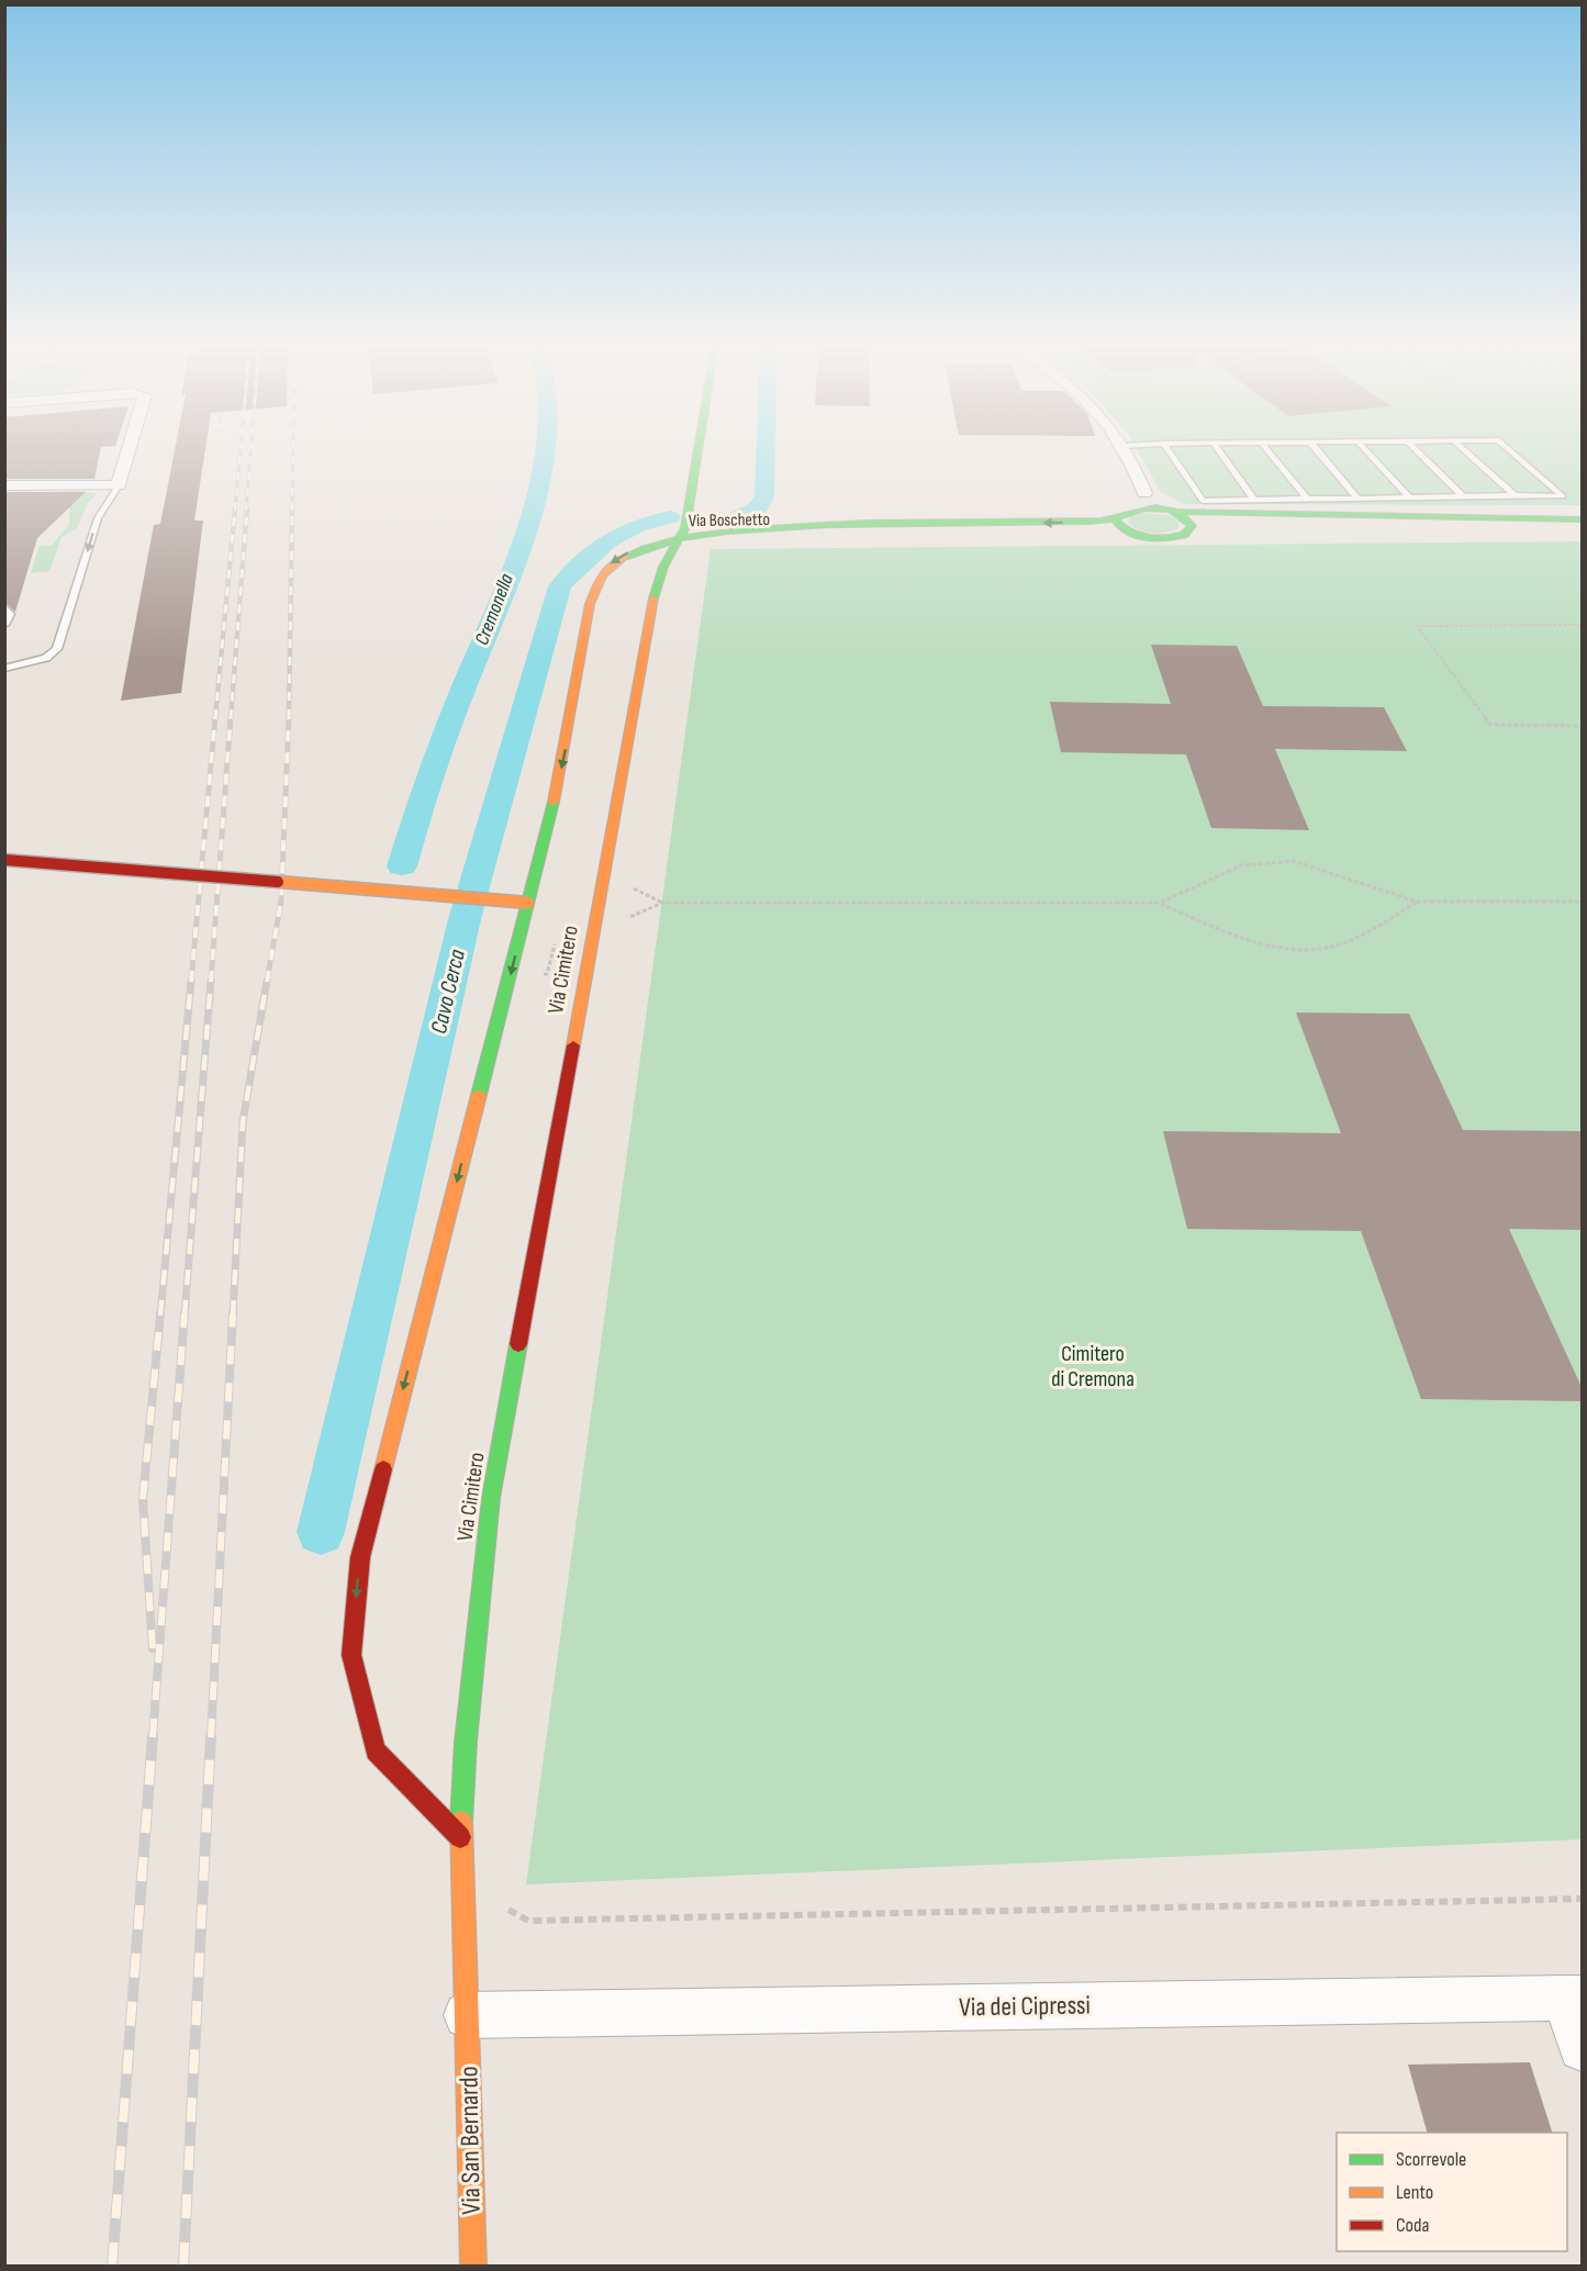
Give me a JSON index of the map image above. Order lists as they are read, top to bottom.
{
  "streets": {
    "street": [
      "Via Boschetto",
      "Via Cimitero",
      "Via dei Cipressi",
      "Via San Bernardo"
    ]
  },
  "crossings": [
    ["Via Boschetto", "Via Cimitero"],
    ["Via Cimitero", "Via dei Cipressi"],
    ["Via Cimitero", "Via San Bernardo"],
    ["Via dei Cipressi", "Via San Bernardo"]
  ],
  "water": ["Cremonella", "Cavo Cerca"],
  "parks": ["Cimitero di Cremona"],
  "legend": ["Scorrevole", "Lento", "Coda"]
}
